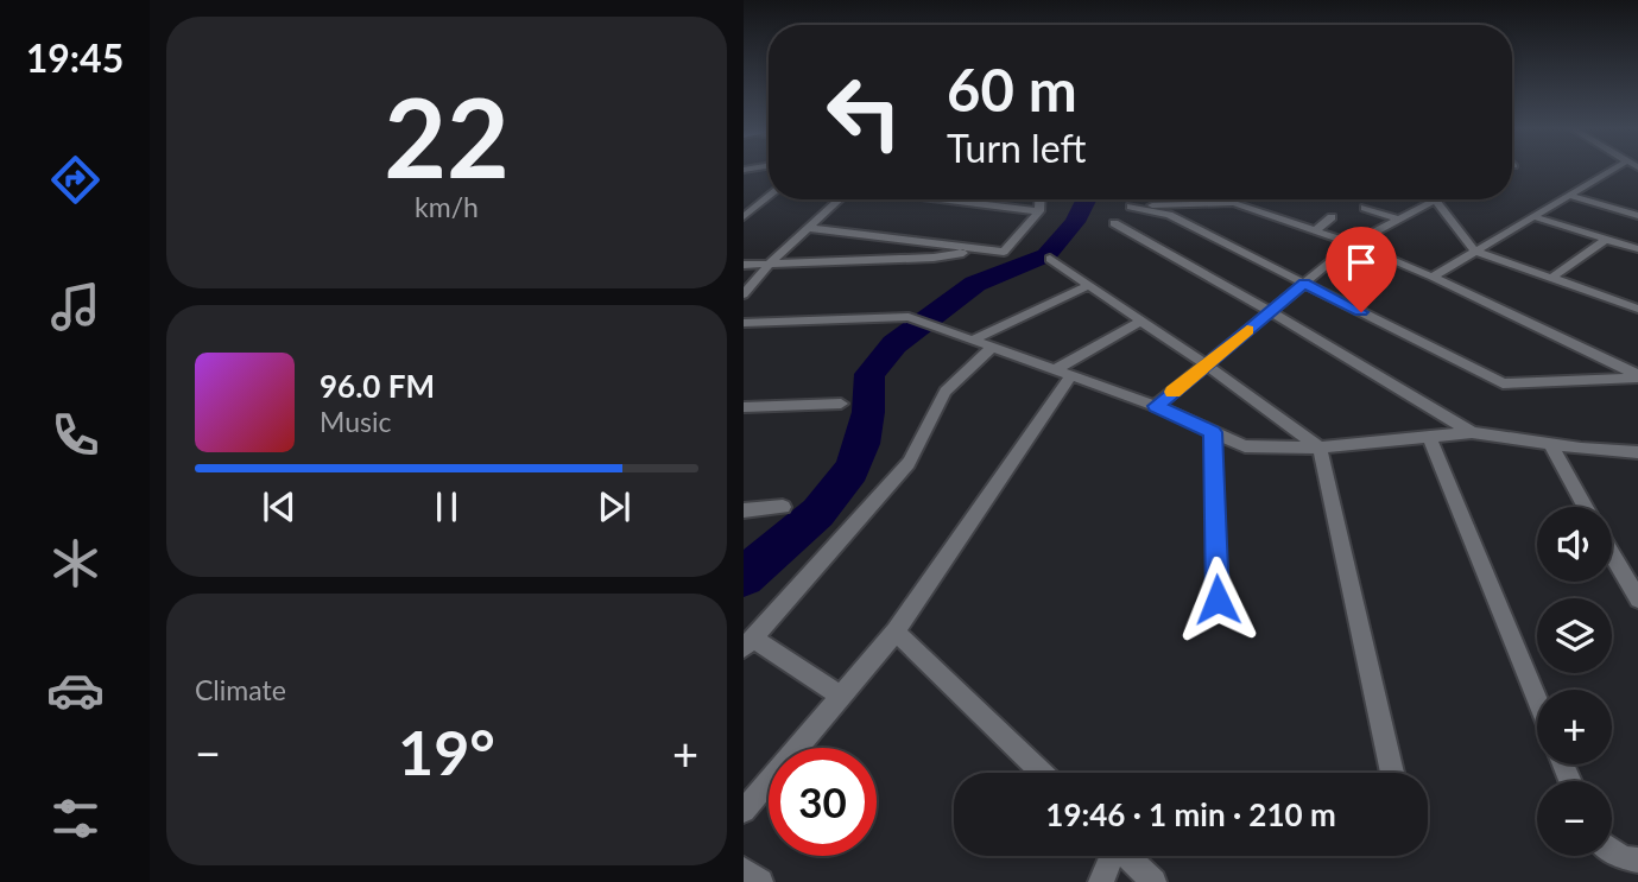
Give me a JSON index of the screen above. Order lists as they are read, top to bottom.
{
  "page": {
    "tabs": "19:45",
    "tile": [
      ["22", "km/h"],
      "Climate"
    ],
    "turn": ["60 m", "Turn left"],
    "song": ["96.0 FM", "Music"],
    "map_buttons": ["+", "−"],
    "heat": ["−", "19°", "+"],
    "limit": "30",
    "trip": "19:46 · 1 min · 210 m"
  }
}
